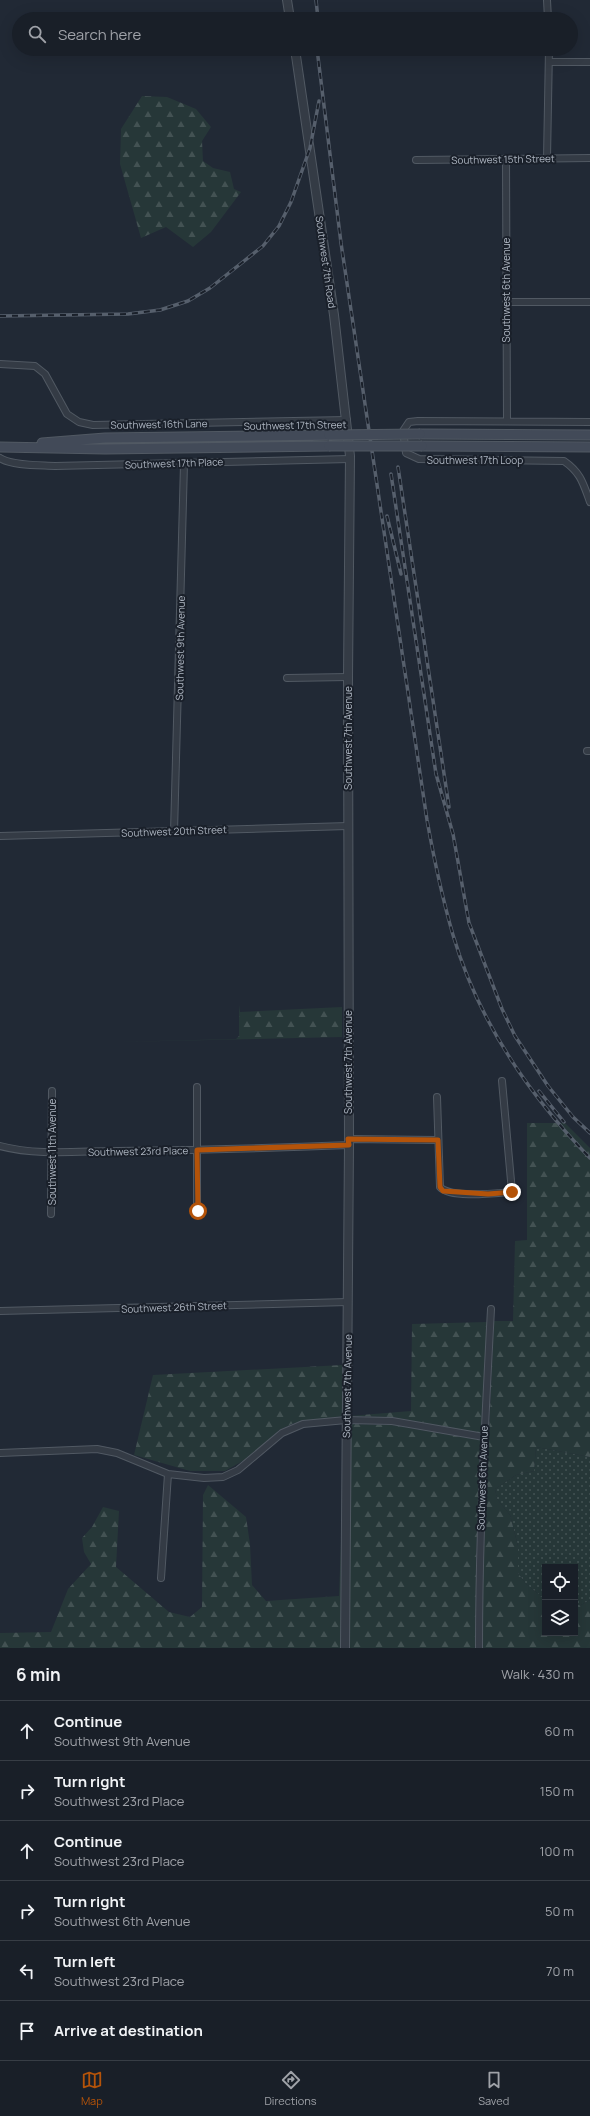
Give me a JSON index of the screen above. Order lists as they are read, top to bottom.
{
  "streets": {
    "main road": ["Southwest 17th Street"],
    "street": [
      "Southwest 15th Street",
      "Southwest 7th Road",
      "Southwest 6th Avenue",
      "Southwest 16th Lane",
      "Southwest 17th Loop",
      "Southwest 17th Place",
      "Southwest 9th Avenue",
      "Southwest 7th Avenue",
      "Southwest 20th Street",
      "Southwest 23rd Place",
      "Southwest 11th Avenue",
      "Southwest 26th Street"
    ]
  },
  "crossings": [
    ["Southwest 15th Street", "Southwest 6th Avenue"],
    ["Southwest 7th Road", "Southwest 16th Lane"],
    ["Southwest 7th Road", "Southwest 17th Place"],
    ["Southwest 7th Road", "Southwest 7th Avenue"],
    ["Southwest 6th Avenue", "Southwest 17th Loop"],
    ["Southwest 17th Place", "Southwest 9th Avenue"],
    ["Southwest 9th Avenue", "Southwest 20th Street"],
    ["Southwest 7th Avenue", "Southwest 20th Street"],
    ["Southwest 7th Avenue", "Southwest 23rd Place"],
    ["Southwest 7th Avenue", "Southwest 26th Street"],
    ["Southwest 23rd Place", "Southwest 11th Avenue"]
  ],
  "page": {
    "search": "Search here",
    "heading": ["6 min", "Walk · 430 m"],
    "list": [
      ["Continue", "Southwest 9th Avenue", "60 m"],
      ["Turn right", "Southwest 23rd Place", "150 m"],
      ["Continue", "Southwest 23rd Place", "100 m"],
      ["Turn right", "Southwest 6th Avenue", "50 m"],
      ["Turn left", "Southwest 23rd Place", "70 m"],
      "Arrive at destination"
    ],
    "nav": ["Map", "Directions", "Saved"]
  }
}
